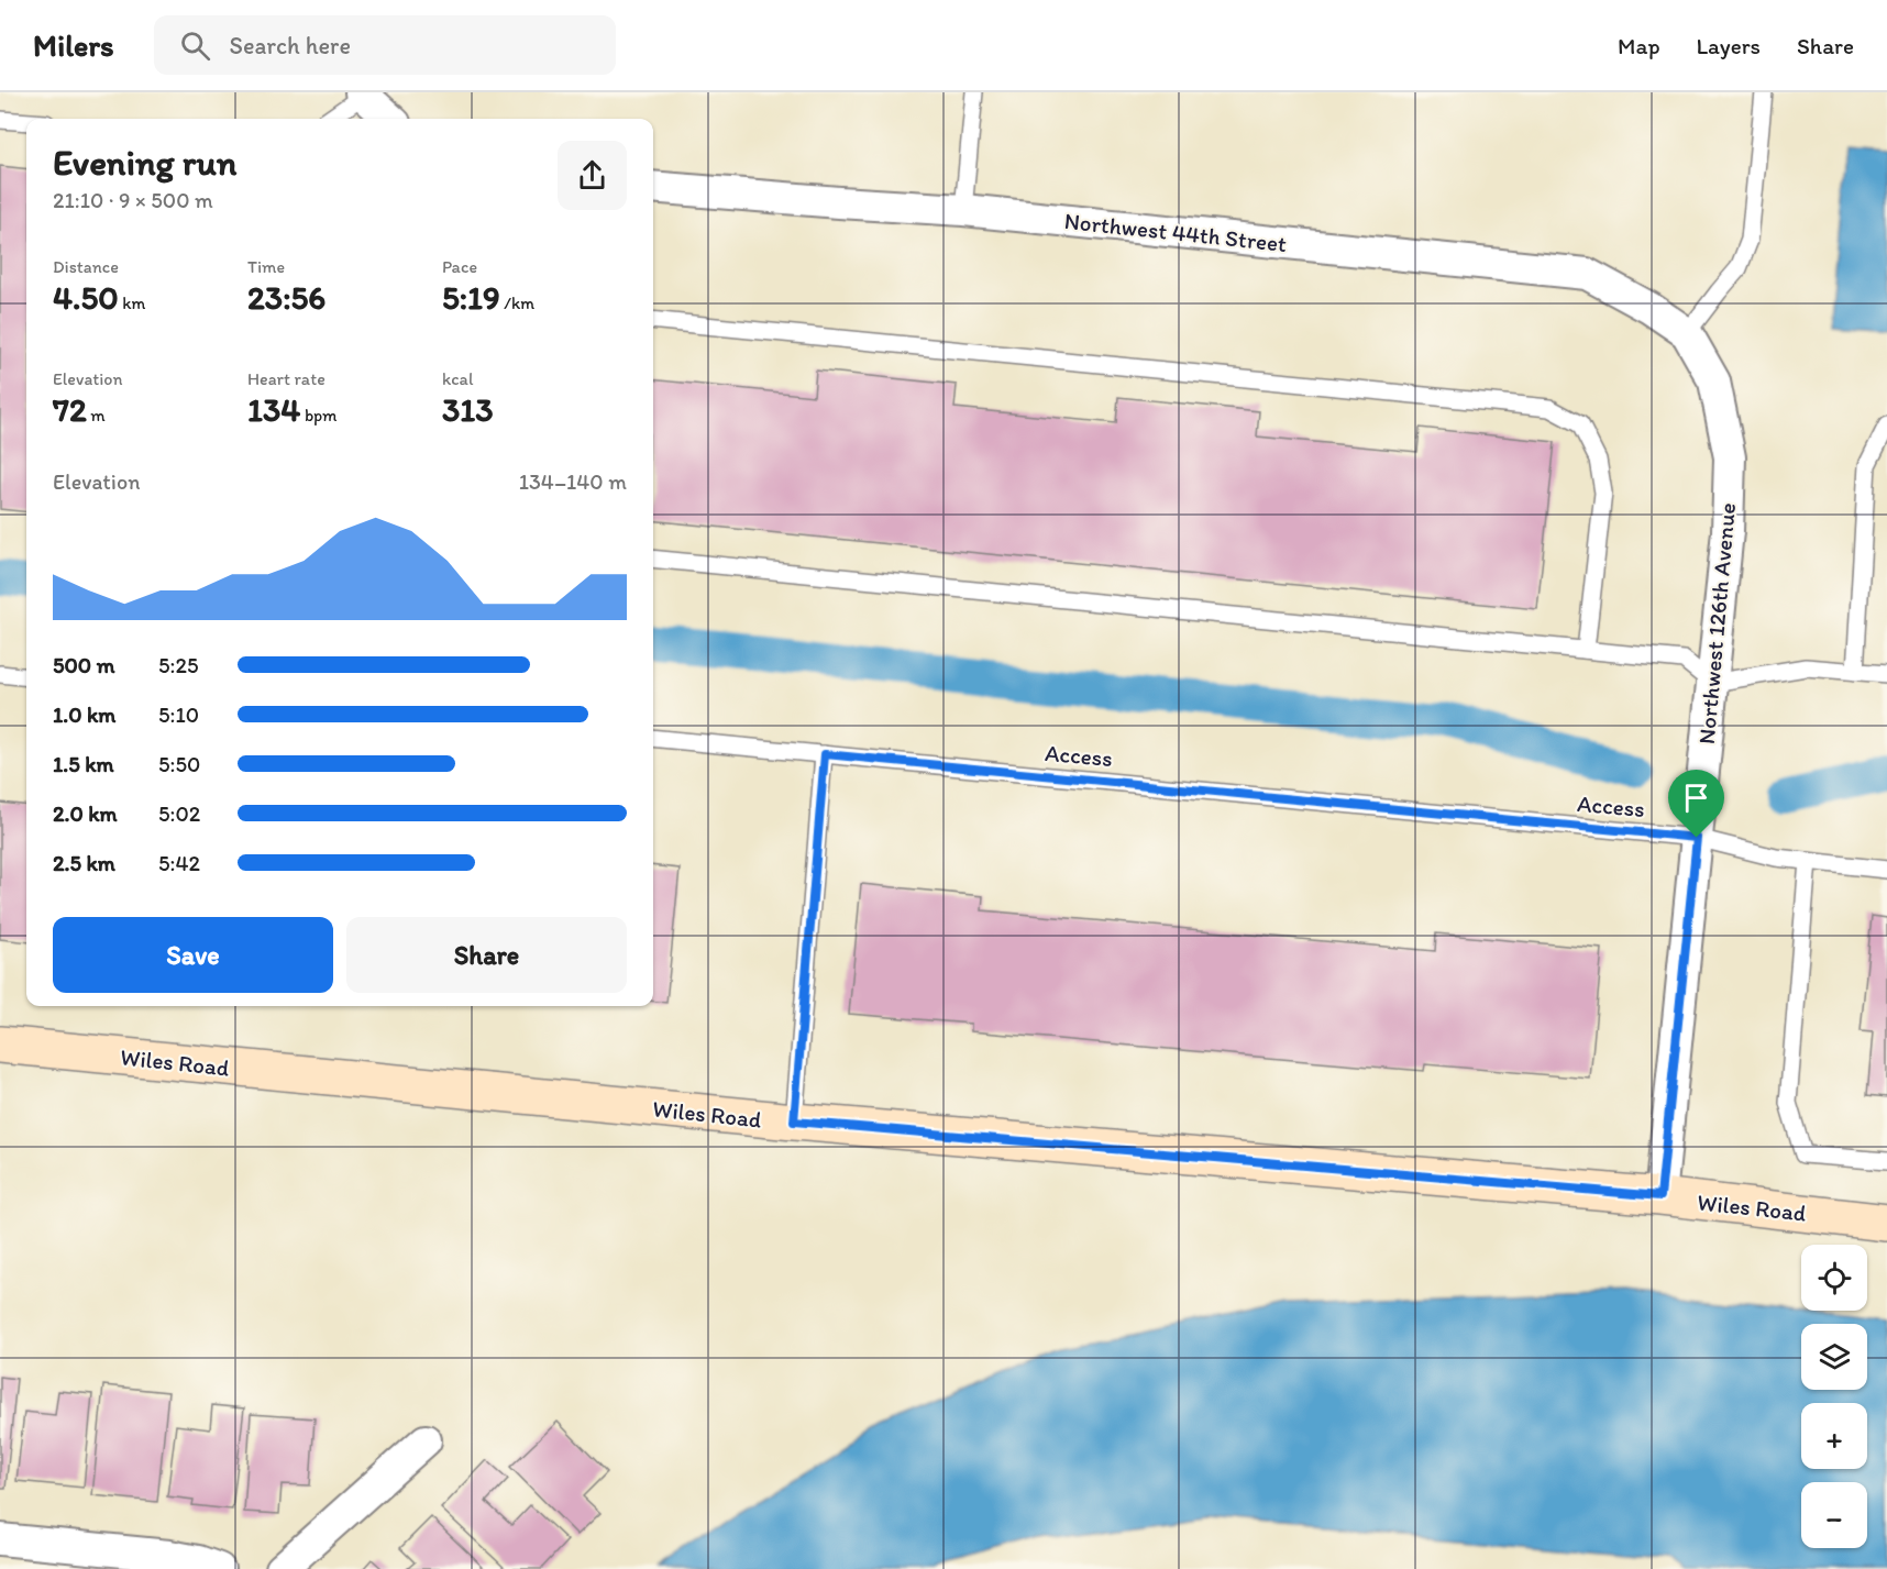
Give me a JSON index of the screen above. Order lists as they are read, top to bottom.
{
  "streets": {
    "street": ["Northwest 44th Street", "Northwest 126th Avenue", "Wiles Road"],
    "lane": ["Access"]
  },
  "crossings": [
    ["Northwest 44th Street", "Northwest 126th Avenue"],
    ["Northwest 126th Avenue", "Access"],
    ["Northwest 126th Avenue", "Wiles Road"]
  ],
  "page": {
    "header": "Milers",
    "search": "Search here",
    "nav": ["Map", "Layers", "Share"],
    "heading": ["Evening run", "21:10 · 9 × 500 m"],
    "stats": [
      ["Distance", "4.50 km"],
      ["Time", "23:56"],
      ["Pace", "5:19 /km"],
      ["Elevation", "72 m"],
      ["Heart rate", "134 bpm"],
      ["kcal", "313"]
    ],
    "chart": ["Elevation", "134–140 m"],
    "list": [
      {
        "name": "500 m",
        "note": "5:25"
      },
      {
        "name": "1.0 km",
        "note": "5:10"
      },
      {
        "name": "1.5 km",
        "note": "5:50"
      },
      {
        "name": "2.0 km",
        "note": "5:02"
      },
      {
        "name": "2.5 km",
        "note": "5:42"
      }
    ],
    "buttons": ["Save", "Share"],
    "map_buttons": ["+", "−"]
  }
}
